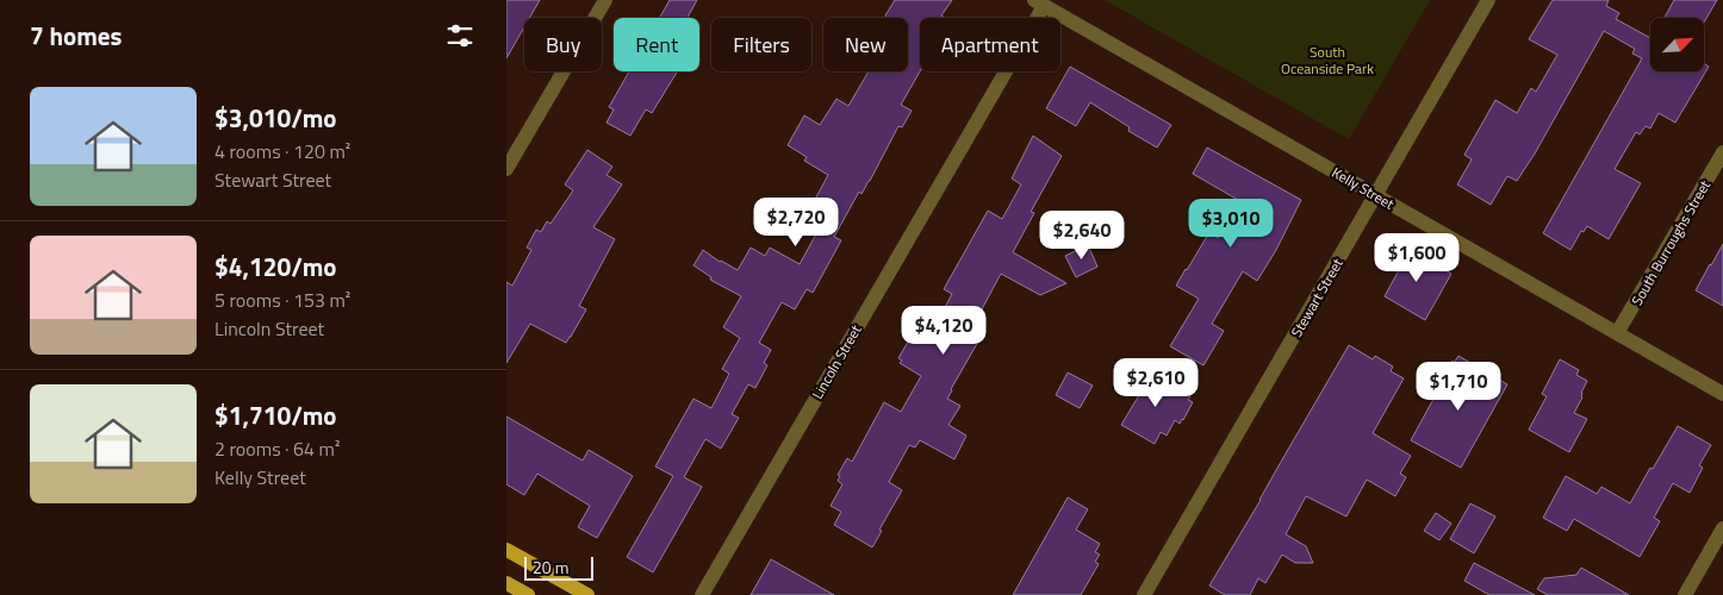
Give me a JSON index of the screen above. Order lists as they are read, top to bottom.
{
  "streets": {
    "street": [
      "Kelly Street",
      "South Burroughs Street",
      "Stewart Street",
      "Lincoln Street"
    ]
  },
  "crossings": [
    ["Kelly Street", "South Burroughs Street"],
    ["Kelly Street", "Stewart Street"],
    ["Kelly Street", "Lincoln Street"]
  ],
  "parks": ["South Oceanside Park"],
  "scale_bar": "20 m",
  "north": "top right",
  "page": {
    "heading": "7 homes",
    "chip": [
      "Buy",
      "Rent",
      "Filters",
      "New",
      "Apartment"
    ],
    "list": [
      {
        "name": "$3,010/mo",
        "note": "4 rooms · 120 m² · Stewart Street"
      },
      {
        "name": "$4,120/mo",
        "note": "5 rooms · 153 m² · Lincoln Street"
      },
      {
        "name": "$1,710/mo",
        "note": "2 rooms · 64 m² · Kelly Street"
      }
    ],
    "price": [
      "$2,720",
      "$3,010",
      "$2,640",
      "$1,600",
      "$4,120",
      "$2,610",
      "$1,710"
    ],
    "scale": "20 m"
  }
}
